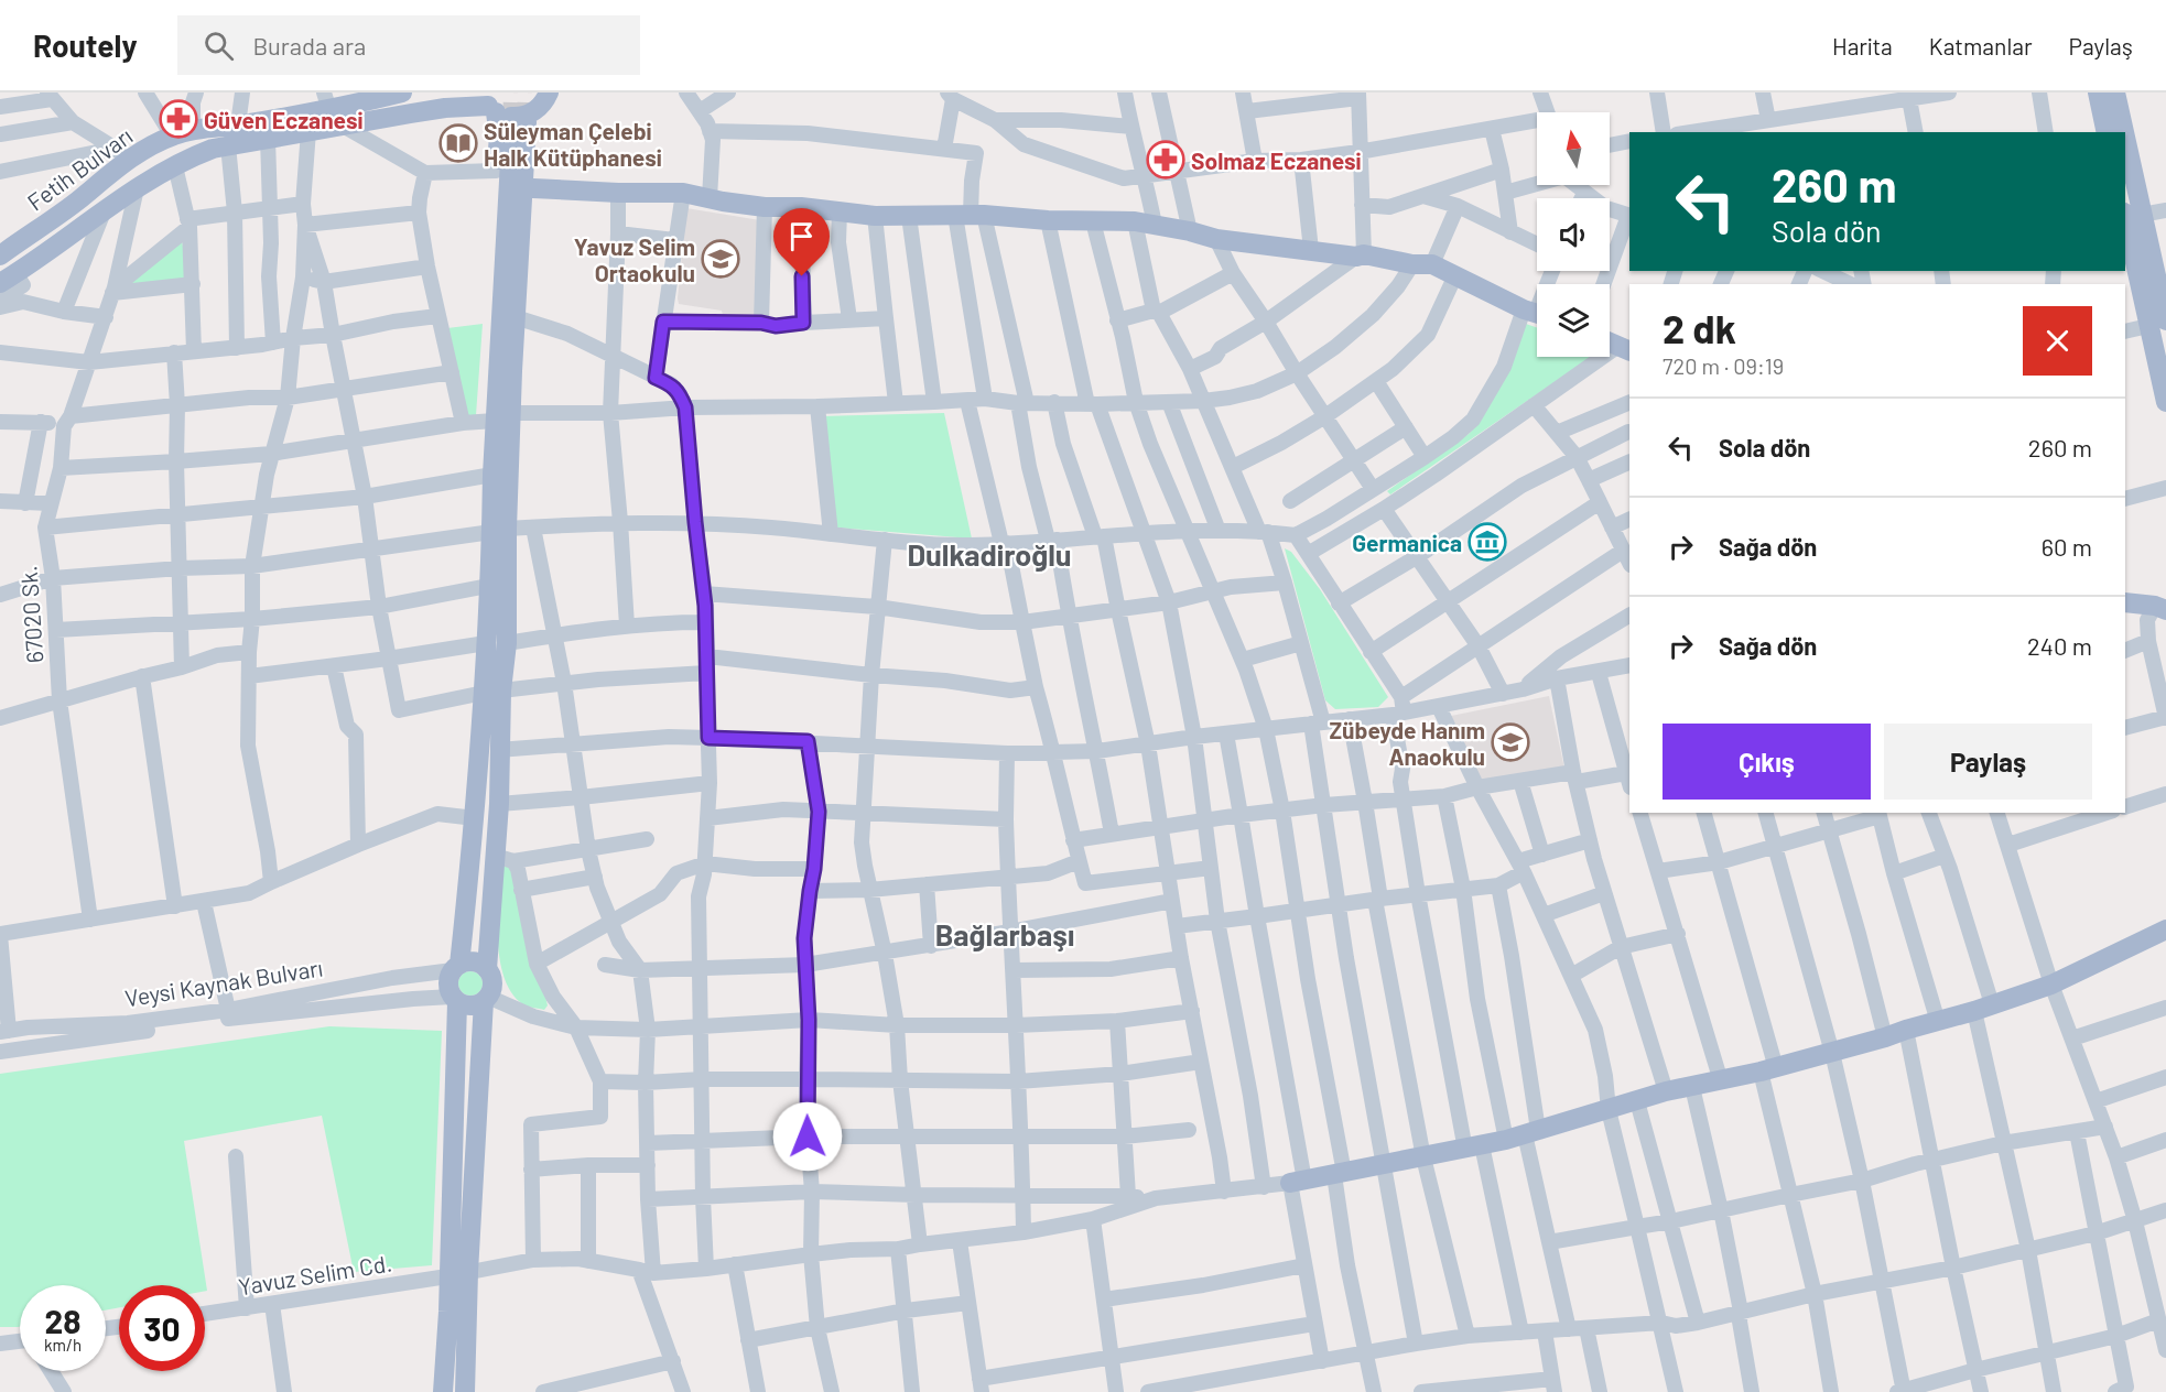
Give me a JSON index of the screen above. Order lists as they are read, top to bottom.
{
  "streets": {
    "main road": ["Fetih Bulvarı"],
    "street": ["67020 Sk.", "Veysi Kaynak Bulvarı", "Yavuz Selim Cd."]
  },
  "crossings": [
    ["Fetih Bulvarı", "67020 Sk."]
  ],
  "districts": ["Dulkadiroğlu", "Bağlarbaşı"],
  "places": {
    "pharmacy": ["Güven Eczanesi", "Solmaz Eczanesi"],
    "library": ["Süleyman Çelebi Halk Kütüphanesi"],
    "school or university": ["Yavuz Selim Ortaokulu", "Zübeyde Hanım Anaokulu"],
    "museum": ["Germanica"]
  },
  "north": "top",
  "page": {
    "header": "Routely",
    "search": "Burada ara",
    "nav": ["Harita", "Katmanlar", "Paylaş"],
    "turn": ["260 m", "Sola dön"],
    "heading": ["2 dk", "720 m · 09:19"],
    "list": [
      {
        "name": "Sola dön",
        "value": "260 m"
      },
      {
        "name": "Sağa dön",
        "value": "60 m"
      },
      {
        "name": "Sağa dön",
        "value": "240 m"
      }
    ],
    "buttons": ["Çıkış", "Paylaş"],
    "speed": "28 km/h",
    "limit": "30"
  }
}
